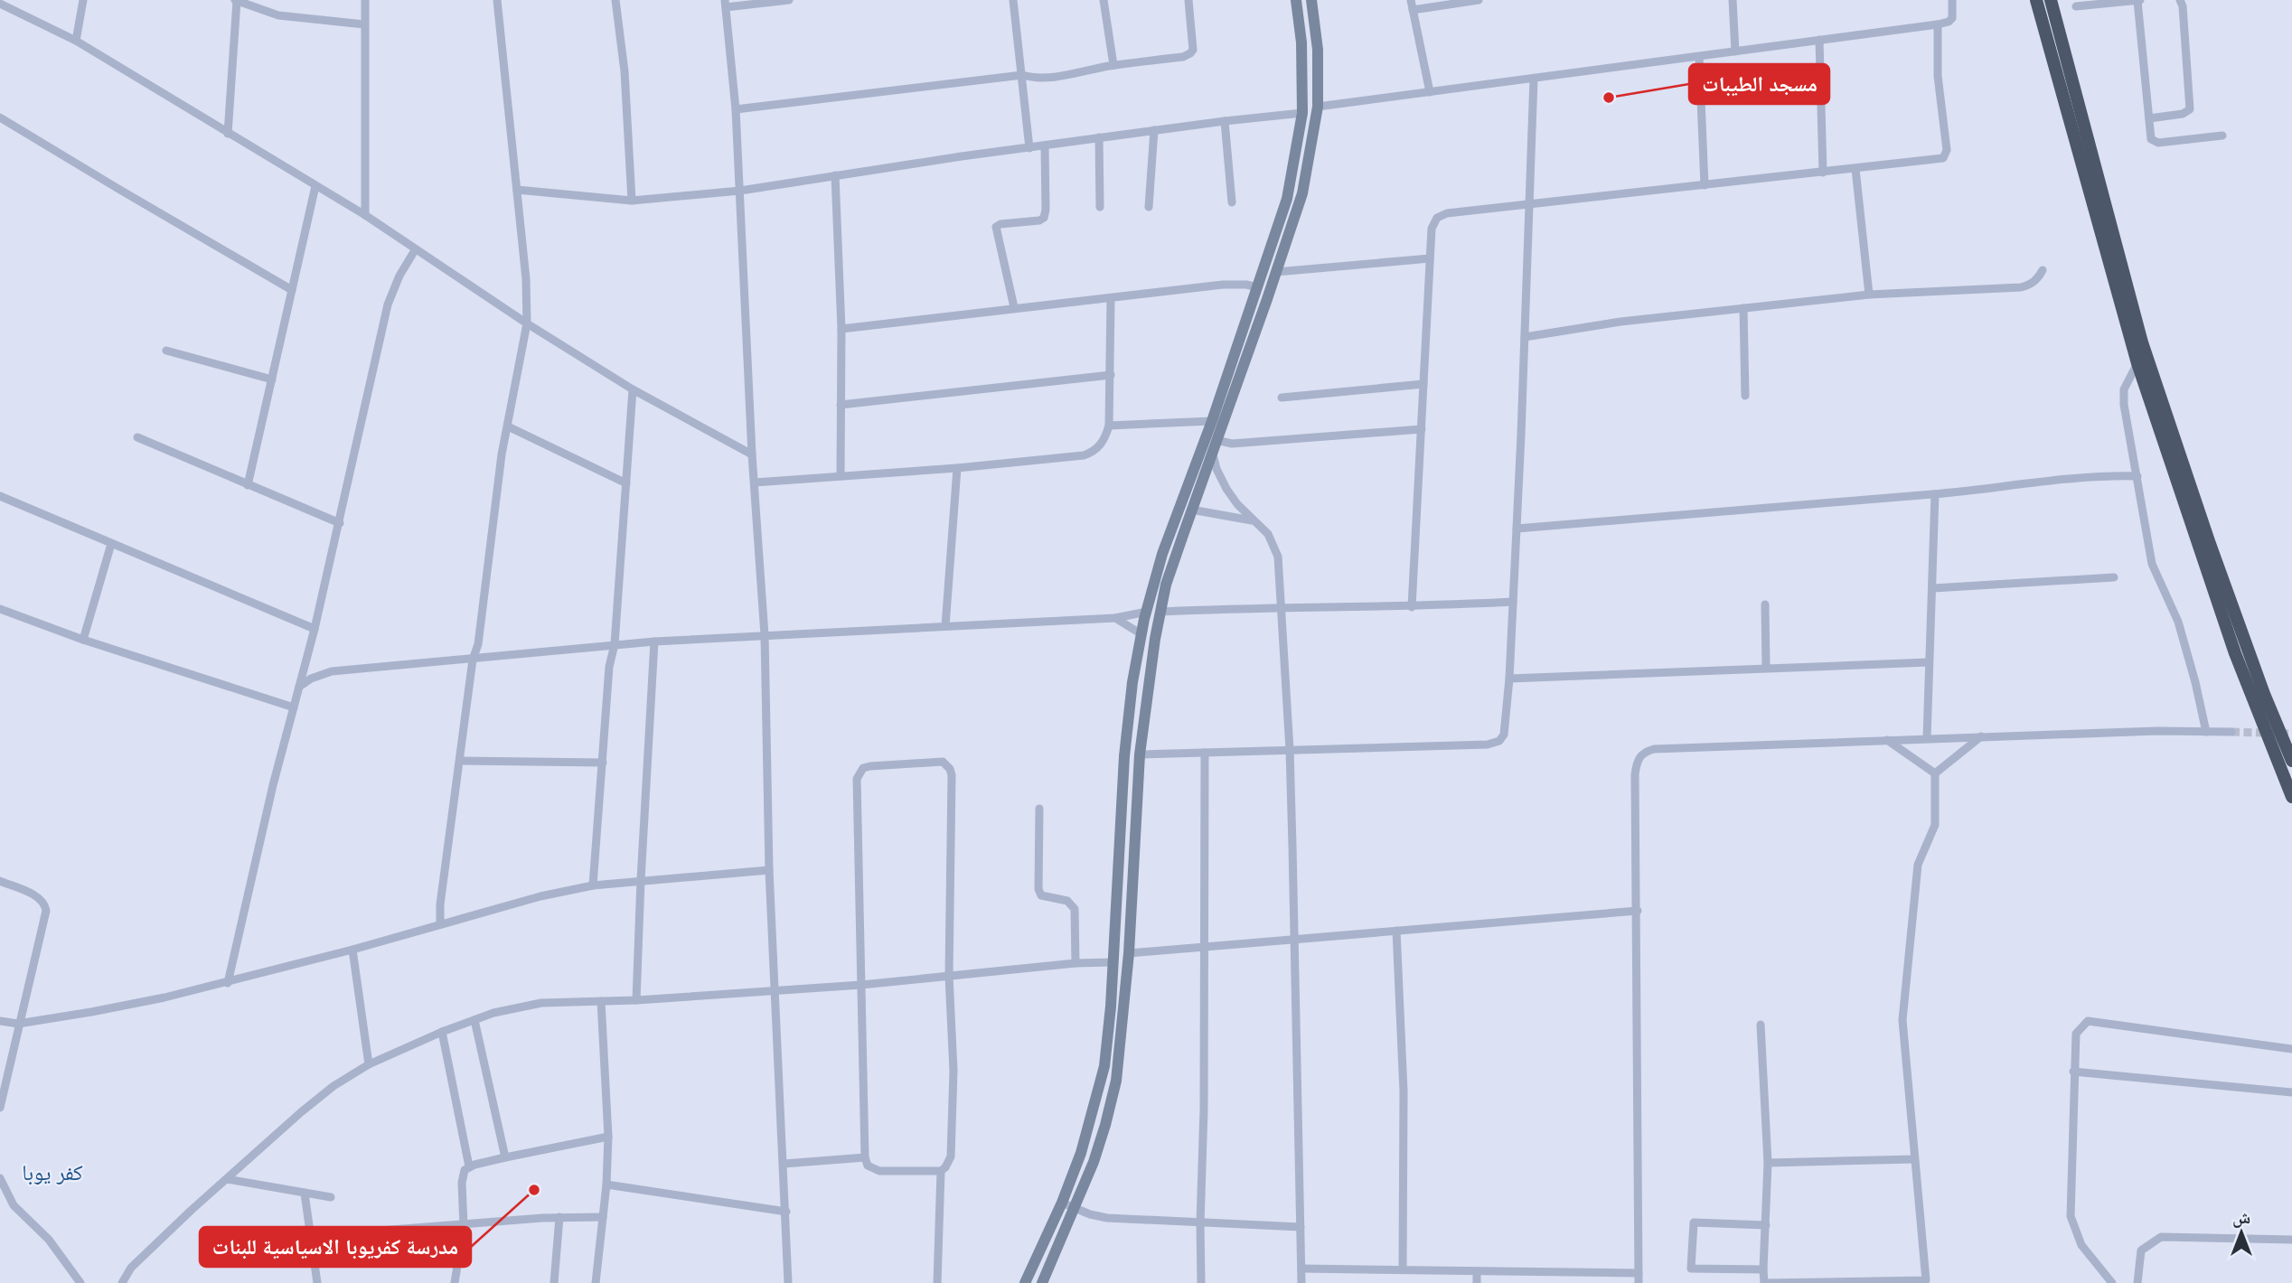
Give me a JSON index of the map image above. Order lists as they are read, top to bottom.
{
  "districts": ["كفر يوبا"],
  "places": ["مسجد الطيبات", "مدرسة كفريوبا الاسياسية للبنات"],
  "north": "top"
}
